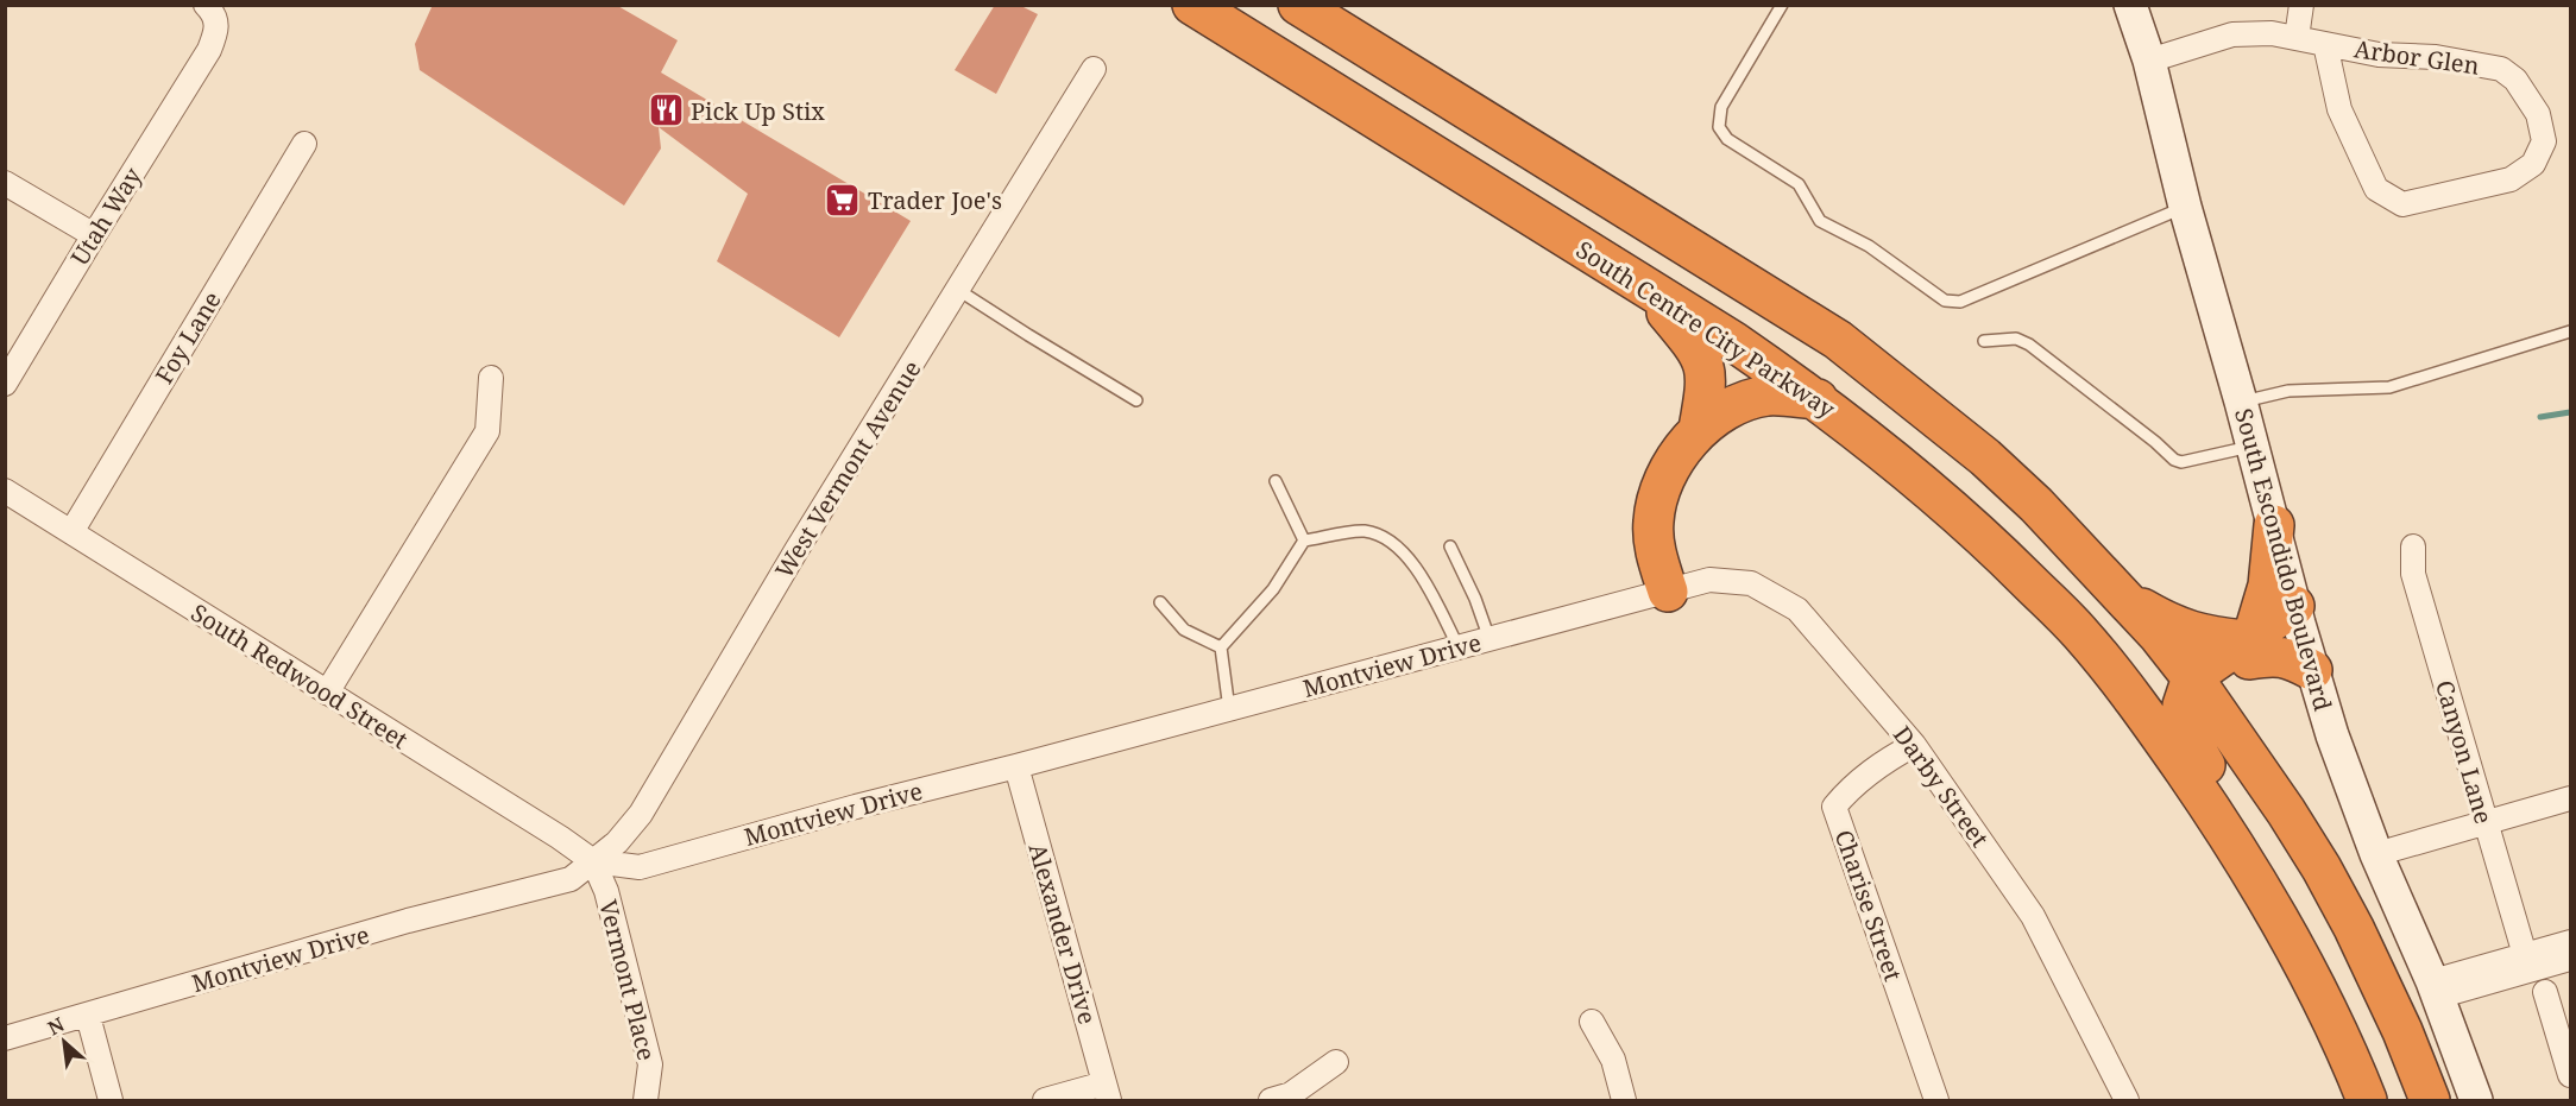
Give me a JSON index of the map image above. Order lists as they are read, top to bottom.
{
  "streets": {
    "highway": ["South Centre City Parkway"],
    "main road": ["South Escondido Boulevard"],
    "street": [
      "Arbor Glen",
      "Utah Way",
      "Foy Lane",
      "West Vermont Avenue",
      "Montview Drive",
      "South Redwood Street",
      "Canyon Lane",
      "Darby Street",
      "Charise Street",
      "Alexander Drive",
      "Vermont Place"
    ]
  },
  "crossings": [
    ["Arbor Glen", "South Escondido Boulevard"],
    ["Foy Lane", "South Redwood Street"],
    ["West Vermont Avenue", "Montview Drive"],
    ["West Vermont Avenue", "South Redwood Street"],
    ["West Vermont Avenue", "Vermont Place"],
    ["Montview Drive", "South Redwood Street"],
    ["Montview Drive", "Darby Street"],
    ["Montview Drive", "Alexander Drive"],
    ["Montview Drive", "Vermont Place"],
    ["South Redwood Street", "Vermont Place"],
    ["Darby Street", "Charise Street"]
  ],
  "places": {
    "restaurant": ["Pick Up Stix"],
    "supermarket": ["Trader Joe's"]
  },
  "north": "top left"
}
